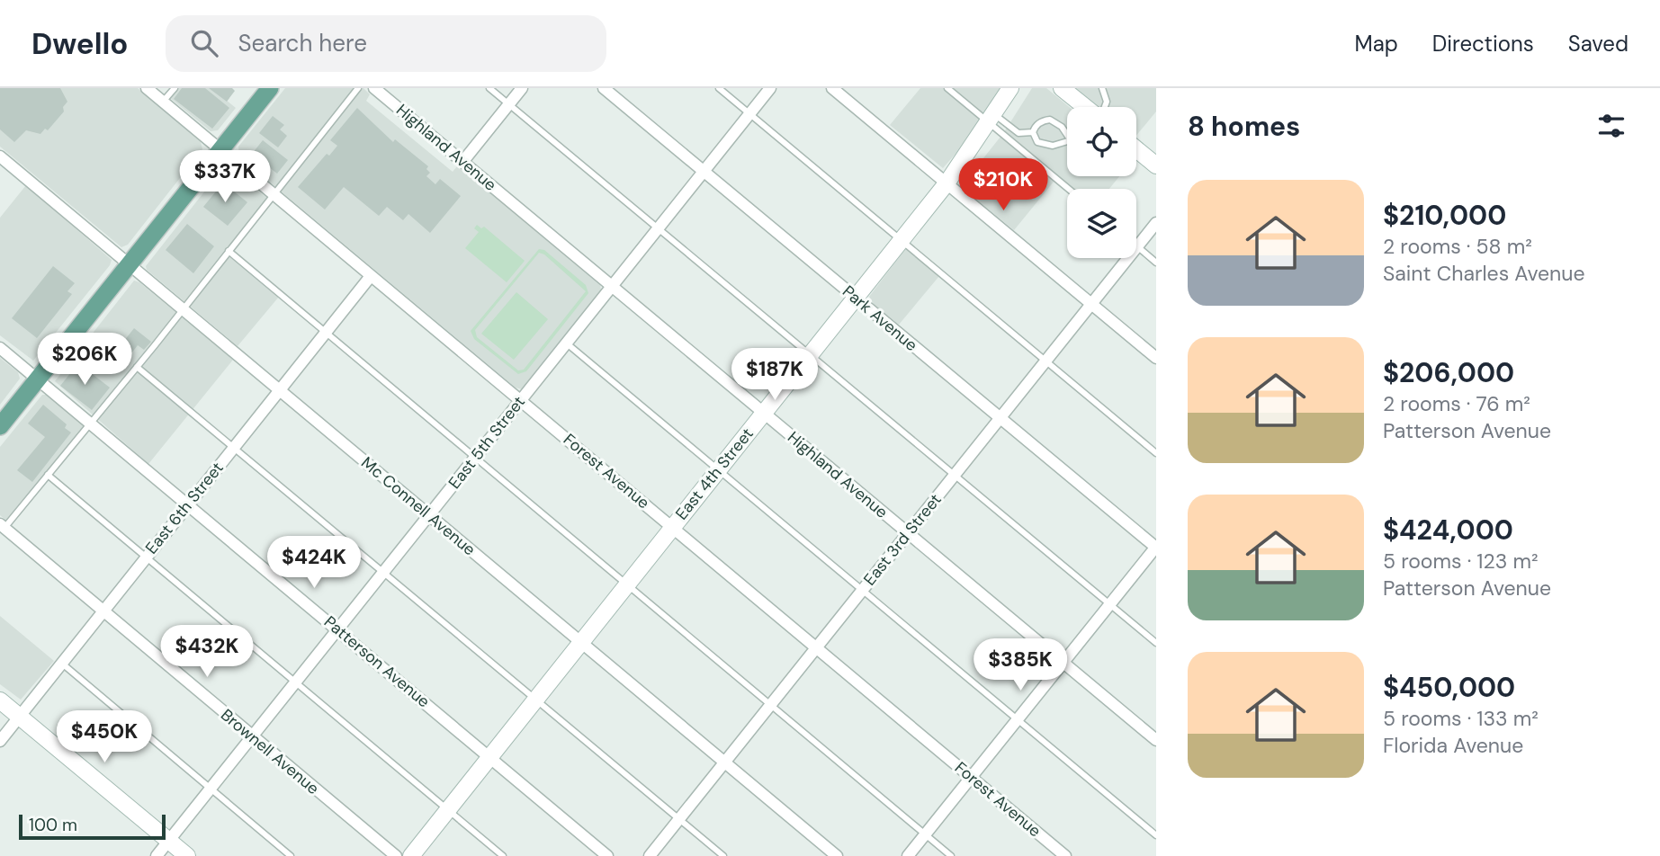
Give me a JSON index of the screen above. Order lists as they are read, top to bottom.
{
  "streets": {
    "street": [
      "Highland Avenue",
      "Park Avenue",
      "East 5th Street",
      "Forest Avenue",
      "East 4th Street",
      "Mc Connell Avenue",
      "East 6th Street",
      "East 3rd Street",
      "Patterson Avenue",
      "Brownell Avenue"
    ]
  },
  "crossings": [
    ["Highland Avenue", "East 5th Street"],
    ["Highland Avenue", "East 4th Street"],
    ["Highland Avenue", "East 3rd Street"],
    ["Park Avenue", "East 5th Street"],
    ["Park Avenue", "East 4th Street"],
    ["Park Avenue", "East 3rd Street"],
    ["East 5th Street", "Forest Avenue"],
    ["East 5th Street", "Mc Connell Avenue"],
    ["East 5th Street", "Patterson Avenue"],
    ["East 5th Street", "Brownell Avenue"],
    ["Forest Avenue", "East 4th Street"],
    ["Forest Avenue", "East 6th Street"],
    ["Forest Avenue", "East 3rd Street"],
    ["East 4th Street", "Mc Connell Avenue"],
    ["East 4th Street", "Patterson Avenue"],
    ["Mc Connell Avenue", "East 6th Street"],
    ["Mc Connell Avenue", "East 3rd Street"],
    ["East 6th Street", "Patterson Avenue"],
    ["East 6th Street", "Brownell Avenue"]
  ],
  "scale_bar": "100 m",
  "page": {
    "header": "Dwello",
    "search": "Search here",
    "nav": ["Map", "Directions", "Saved"],
    "heading": "8 homes",
    "price": [
      "$337K",
      "$210K",
      "$206K",
      "$187K",
      "$424K",
      "$432K",
      "$385K",
      "$450K"
    ],
    "list": [
      {
        "name": "$210,000",
        "note": "2 rooms · 58 m² · Saint Charles Avenue"
      },
      {
        "name": "$206,000",
        "note": "2 rooms · 76 m² · Patterson Avenue"
      },
      {
        "name": "$424,000",
        "note": "5 rooms · 123 m² · Patterson Avenue"
      },
      {
        "name": "$450,000",
        "note": "5 rooms · 133 m² · Florida Avenue"
      }
    ],
    "scale": "100 m"
  }
}
